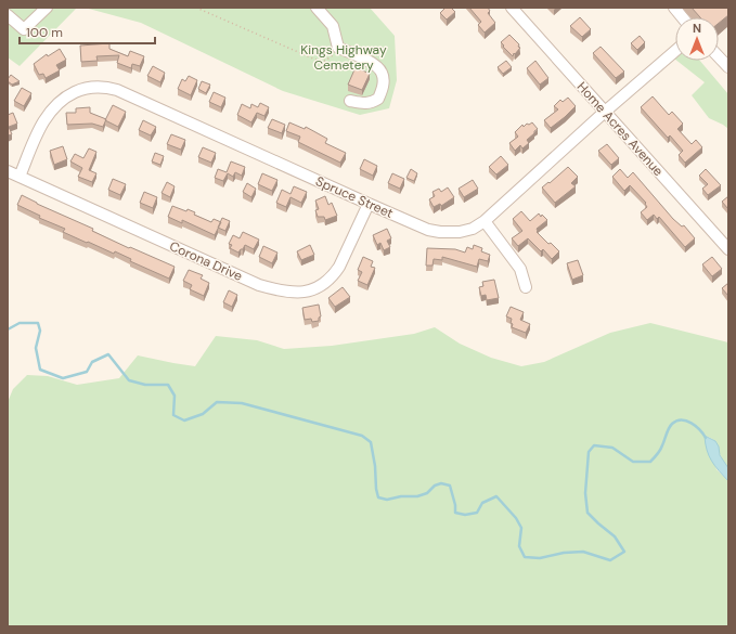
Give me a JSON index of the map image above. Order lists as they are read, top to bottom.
{
  "streets": {
    "street": ["Home Acres Avenue", "Spruce Street", "Corona Drive"]
  },
  "crossings": [
    ["Home Acres Avenue", "Spruce Street"],
    ["Spruce Street", "Corona Drive"]
  ],
  "parks": ["Kings Highway Cemetery"],
  "scale_bar": "100 m",
  "north": "top"
}
